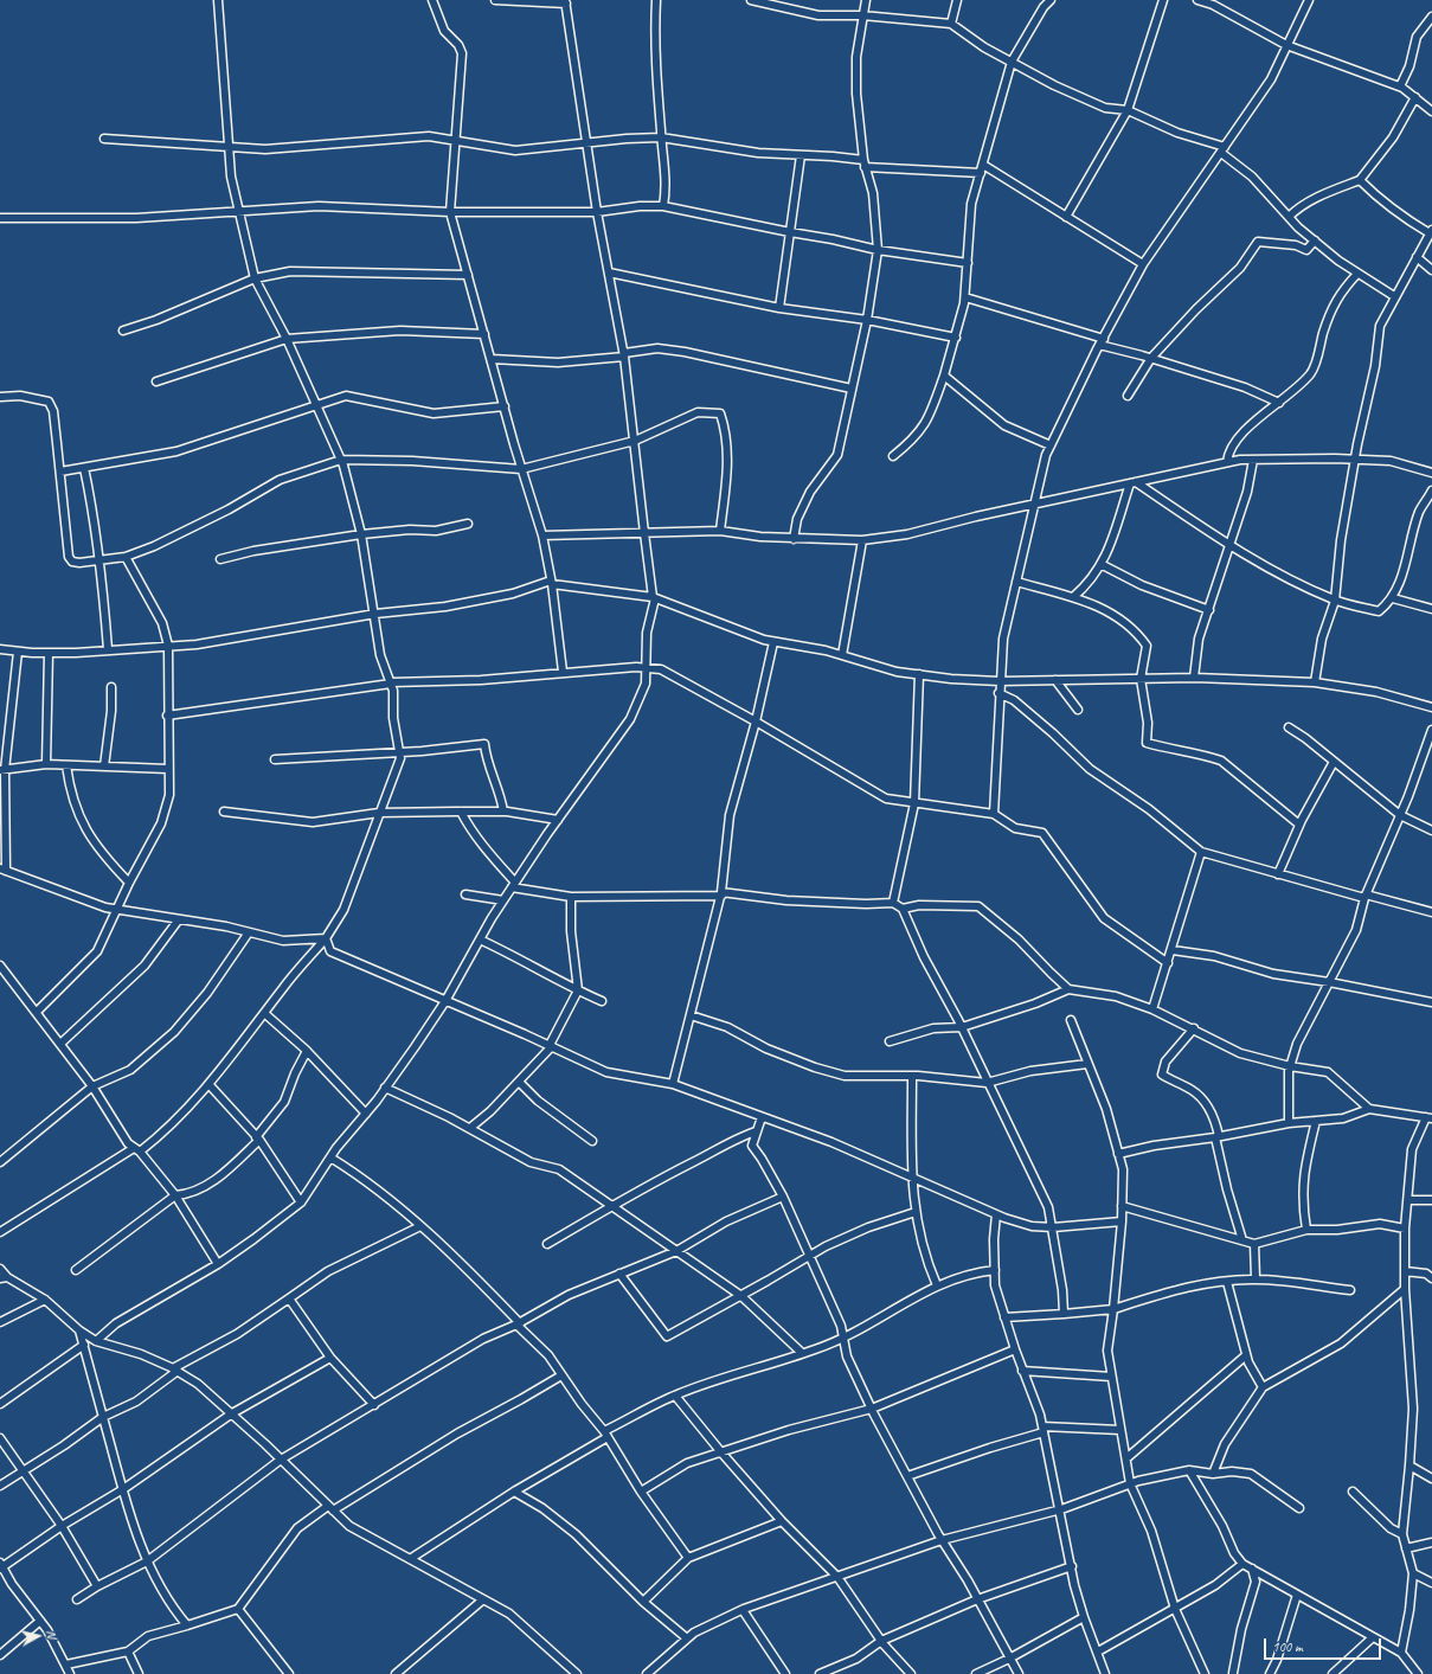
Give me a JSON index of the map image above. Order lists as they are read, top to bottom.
{
  "scale_bar": "100 m",
  "north": "right"
}
